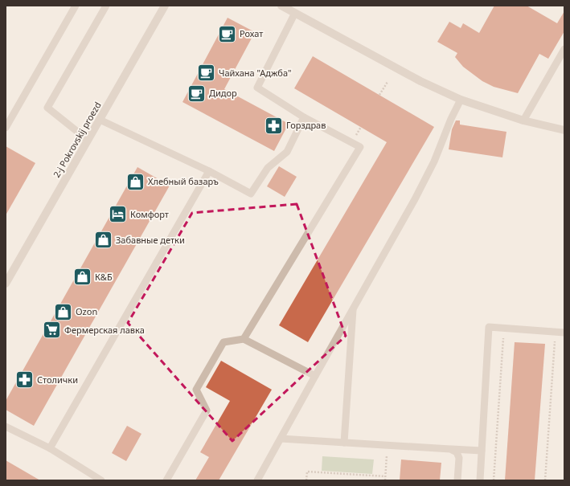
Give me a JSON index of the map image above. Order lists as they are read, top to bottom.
{
  "streets": {
    "street": ["2-j Pokrovskij proezd"]
  },
  "places": {
    "cafe": ["Рохат", "Чайхана \"Аджба\"", "Дидор"],
    "pharmacy": ["Горздрав", "Столички"],
    "shop": [
      "Хлебный базаръ",
      "Забавные детки",
      "К&Б",
      "Ozon"
    ],
    "hotel": ["Комфорт"],
    "supermarket": ["Фермерская лавка"]
  }
}
